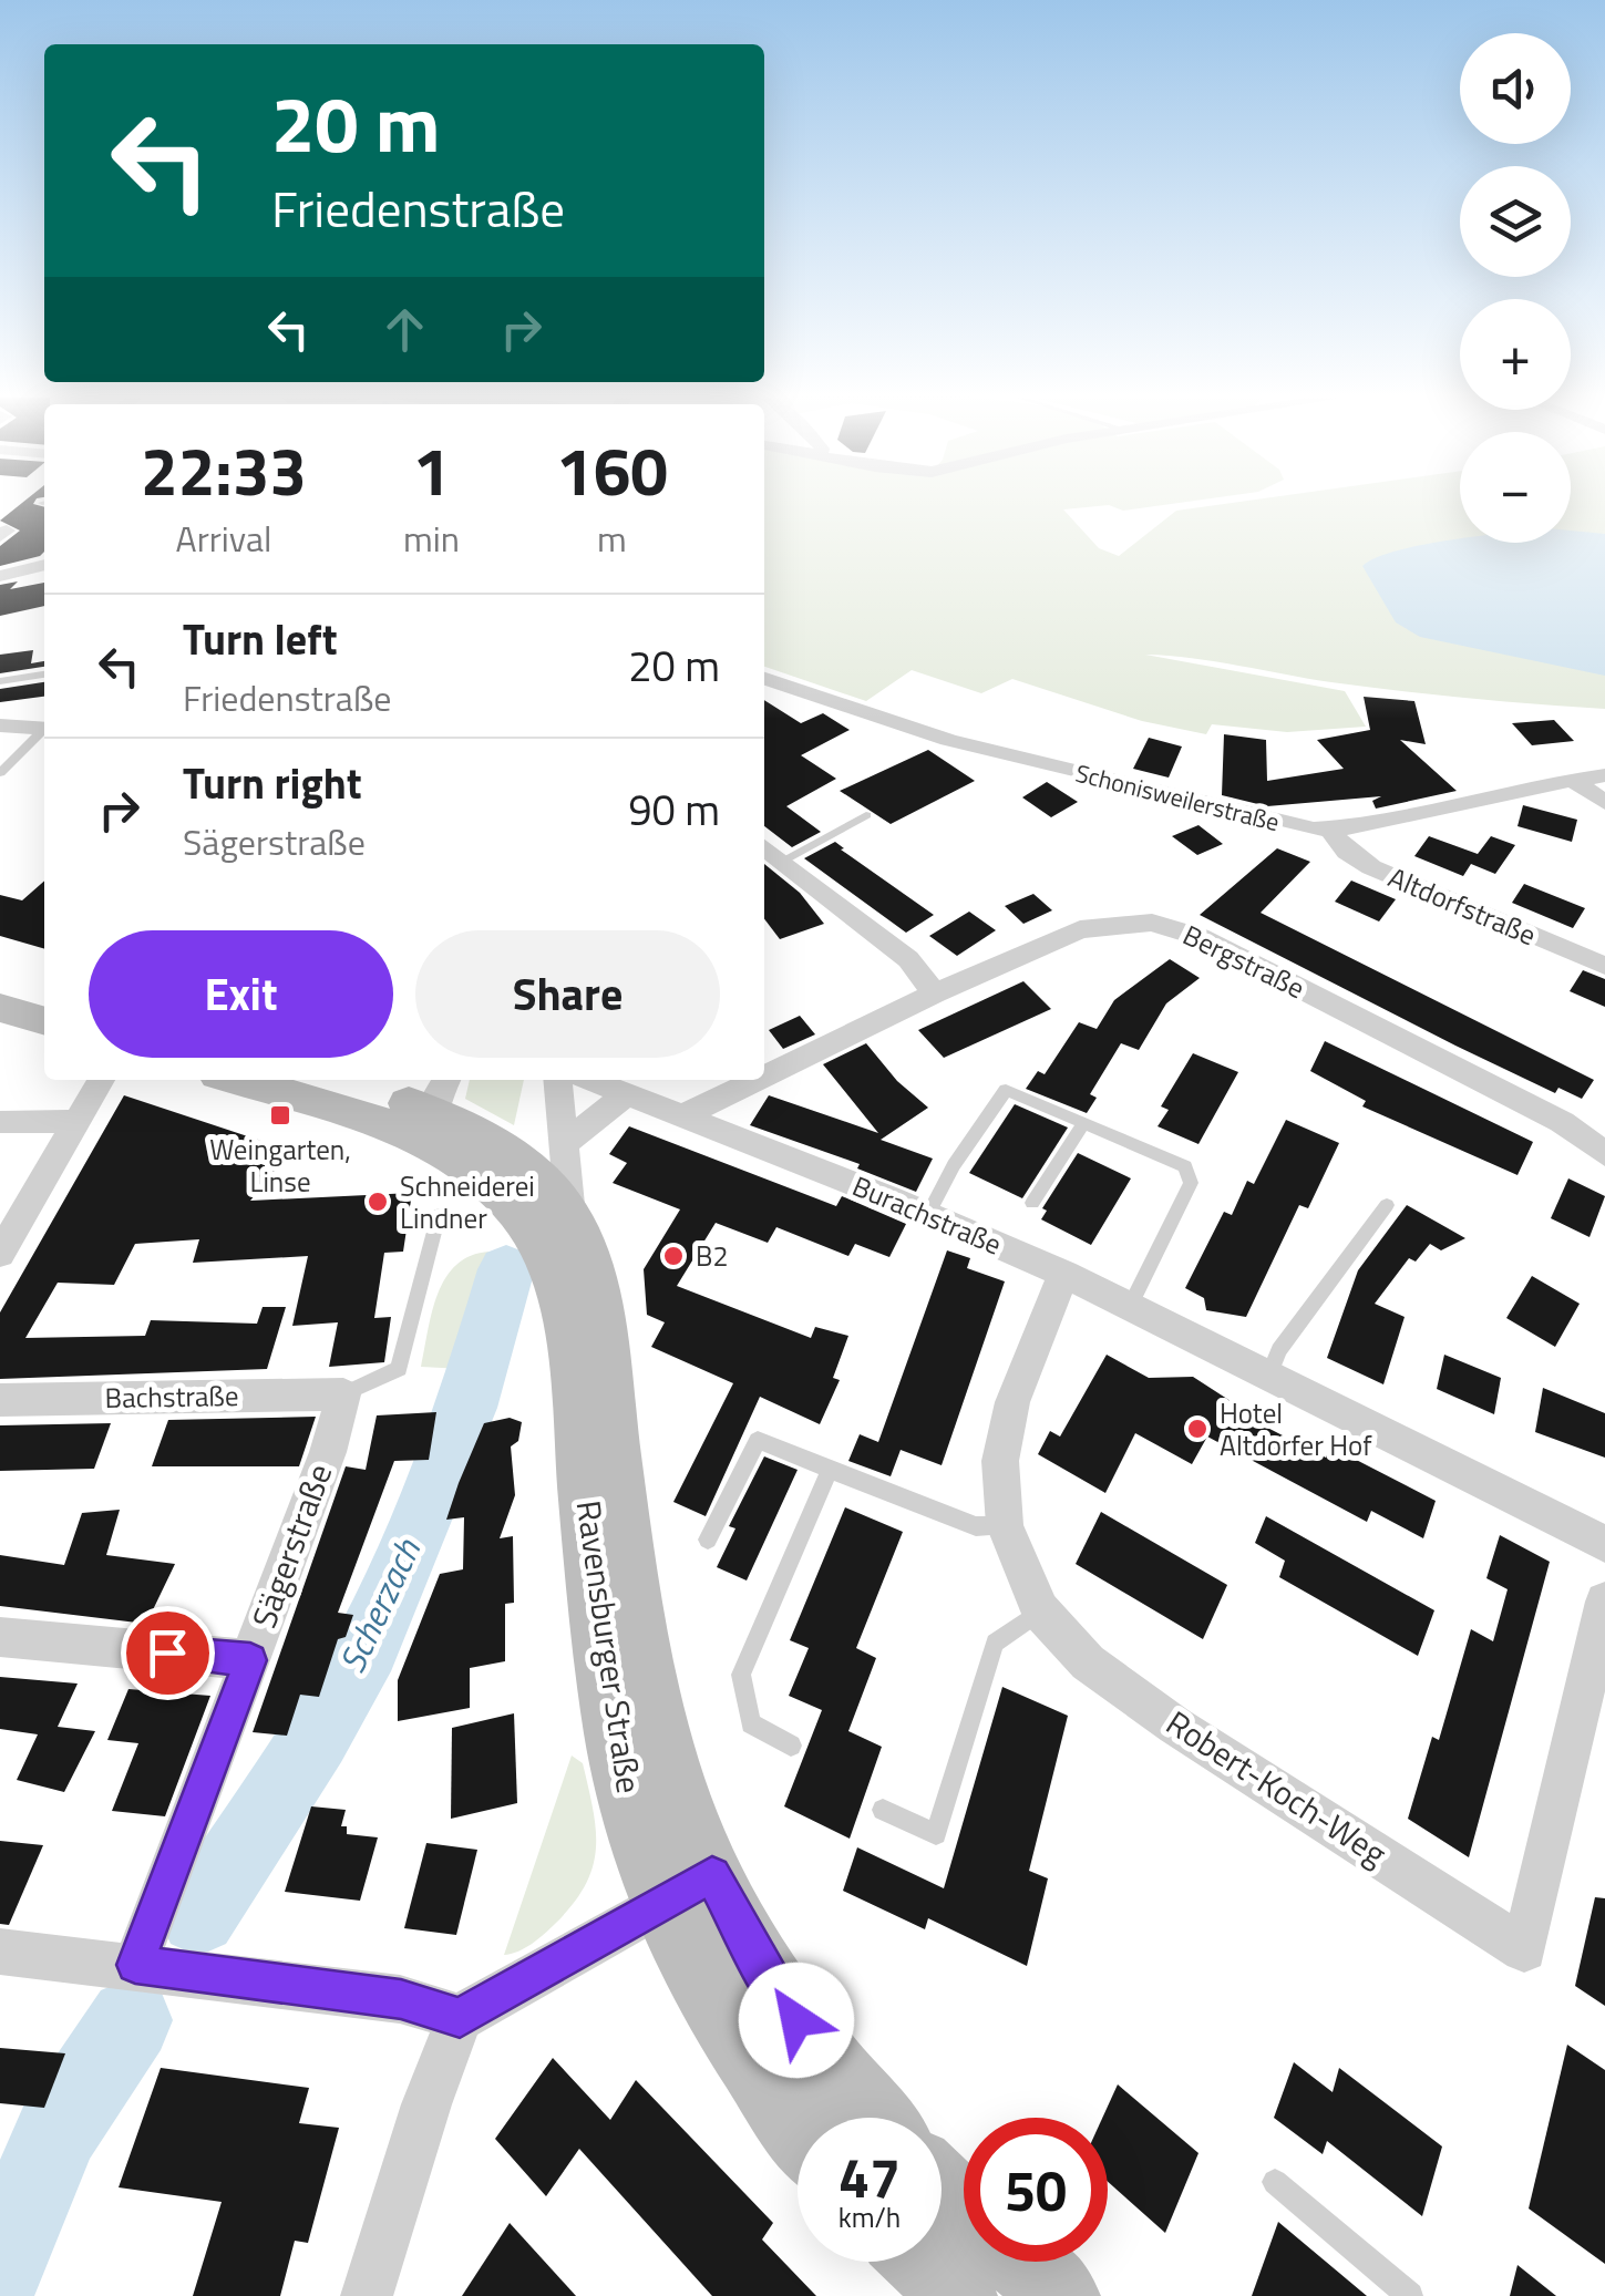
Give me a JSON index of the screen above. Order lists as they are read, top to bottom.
{
  "streets": {
    "main road": ["Ravensburger Straße"],
    "street": [
      "Schonisweilerstraße",
      "Altdorfstraße",
      "Bergstraße",
      "Burachstraße",
      "Bachstraße",
      "Sägerstraße",
      "Robert-Koch-Weg"
    ]
  },
  "crossings": [
    ["Schonisweilerstraße", "Altdorfstraße"],
    ["Bergstraße", "Burachstraße"],
    ["Burachstraße", "Robert-Koch-Weg"],
    ["Bachstraße", "Sägerstraße"]
  ],
  "water": ["Scherzach"],
  "places": {
    "transit": ["Weingarten, Linse"],
    "other": ["Schneiderei Lindner", "B2", "Hotel Altdorfer Hof"]
  },
  "page": {
    "map_buttons": ["+", "−"],
    "turn": ["20 m", "Friedenstraße"],
    "eta": [
      "22:33",
      "Arrival",
      "1",
      "min",
      "160",
      "m"
    ],
    "list": [
      {
        "name": "Turn left",
        "note": "Friedenstraße",
        "value": "20 m"
      },
      {
        "name": "Turn right",
        "note": "Sägerstraße",
        "value": "90 m"
      }
    ],
    "buttons": ["Exit", "Share"],
    "speed": "47 km/h",
    "limit": "50"
  }
}
